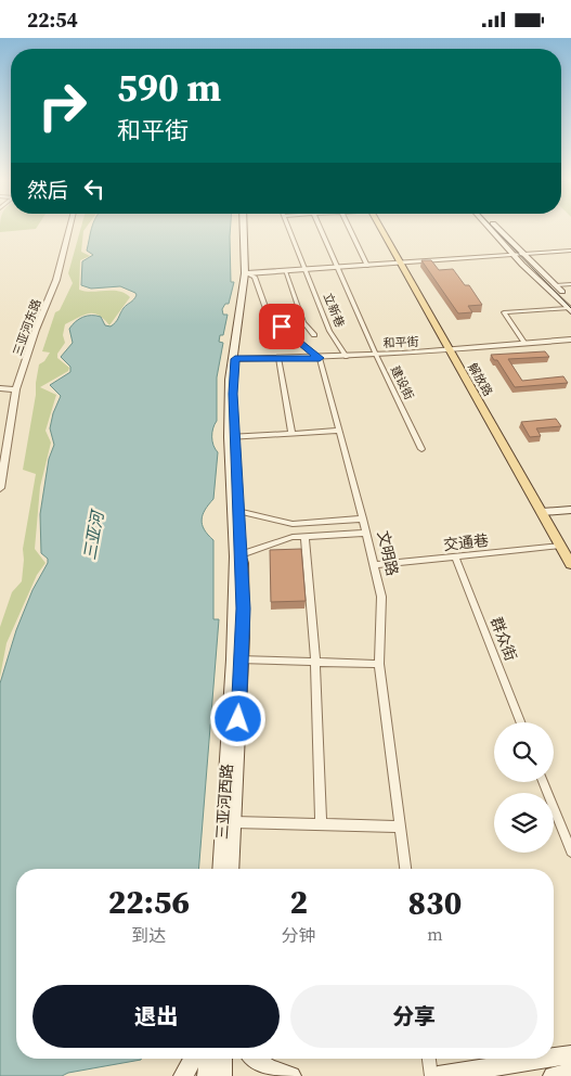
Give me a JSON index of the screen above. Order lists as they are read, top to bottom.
{
  "streets": {
    "main road": ["解放路", "三亚河西路"],
    "street": [
      "立新巷",
      "三亚河东路",
      "和平街",
      "建设街",
      "交通巷",
      "文明路",
      "群众街"
    ]
  },
  "crossings": [
    ["立新巷", "和平街"],
    ["和平街", "解放路"],
    ["和平街", "建设街"],
    ["和平街", "文明路"],
    ["和平街", "三亚河西路"],
    ["解放路", "交通巷"],
    ["交通巷", "文明路"],
    ["交通巷", "群众街"]
  ],
  "water": ["三亚河"],
  "page": {
    "status": "22:54",
    "turn": ["590 m", "和平街"],
    "then": "然后",
    "eta": [
      "22:56",
      "到达",
      "2",
      "分钟",
      "830",
      "m"
    ],
    "buttons": ["退出", "分享"]
  }
}
